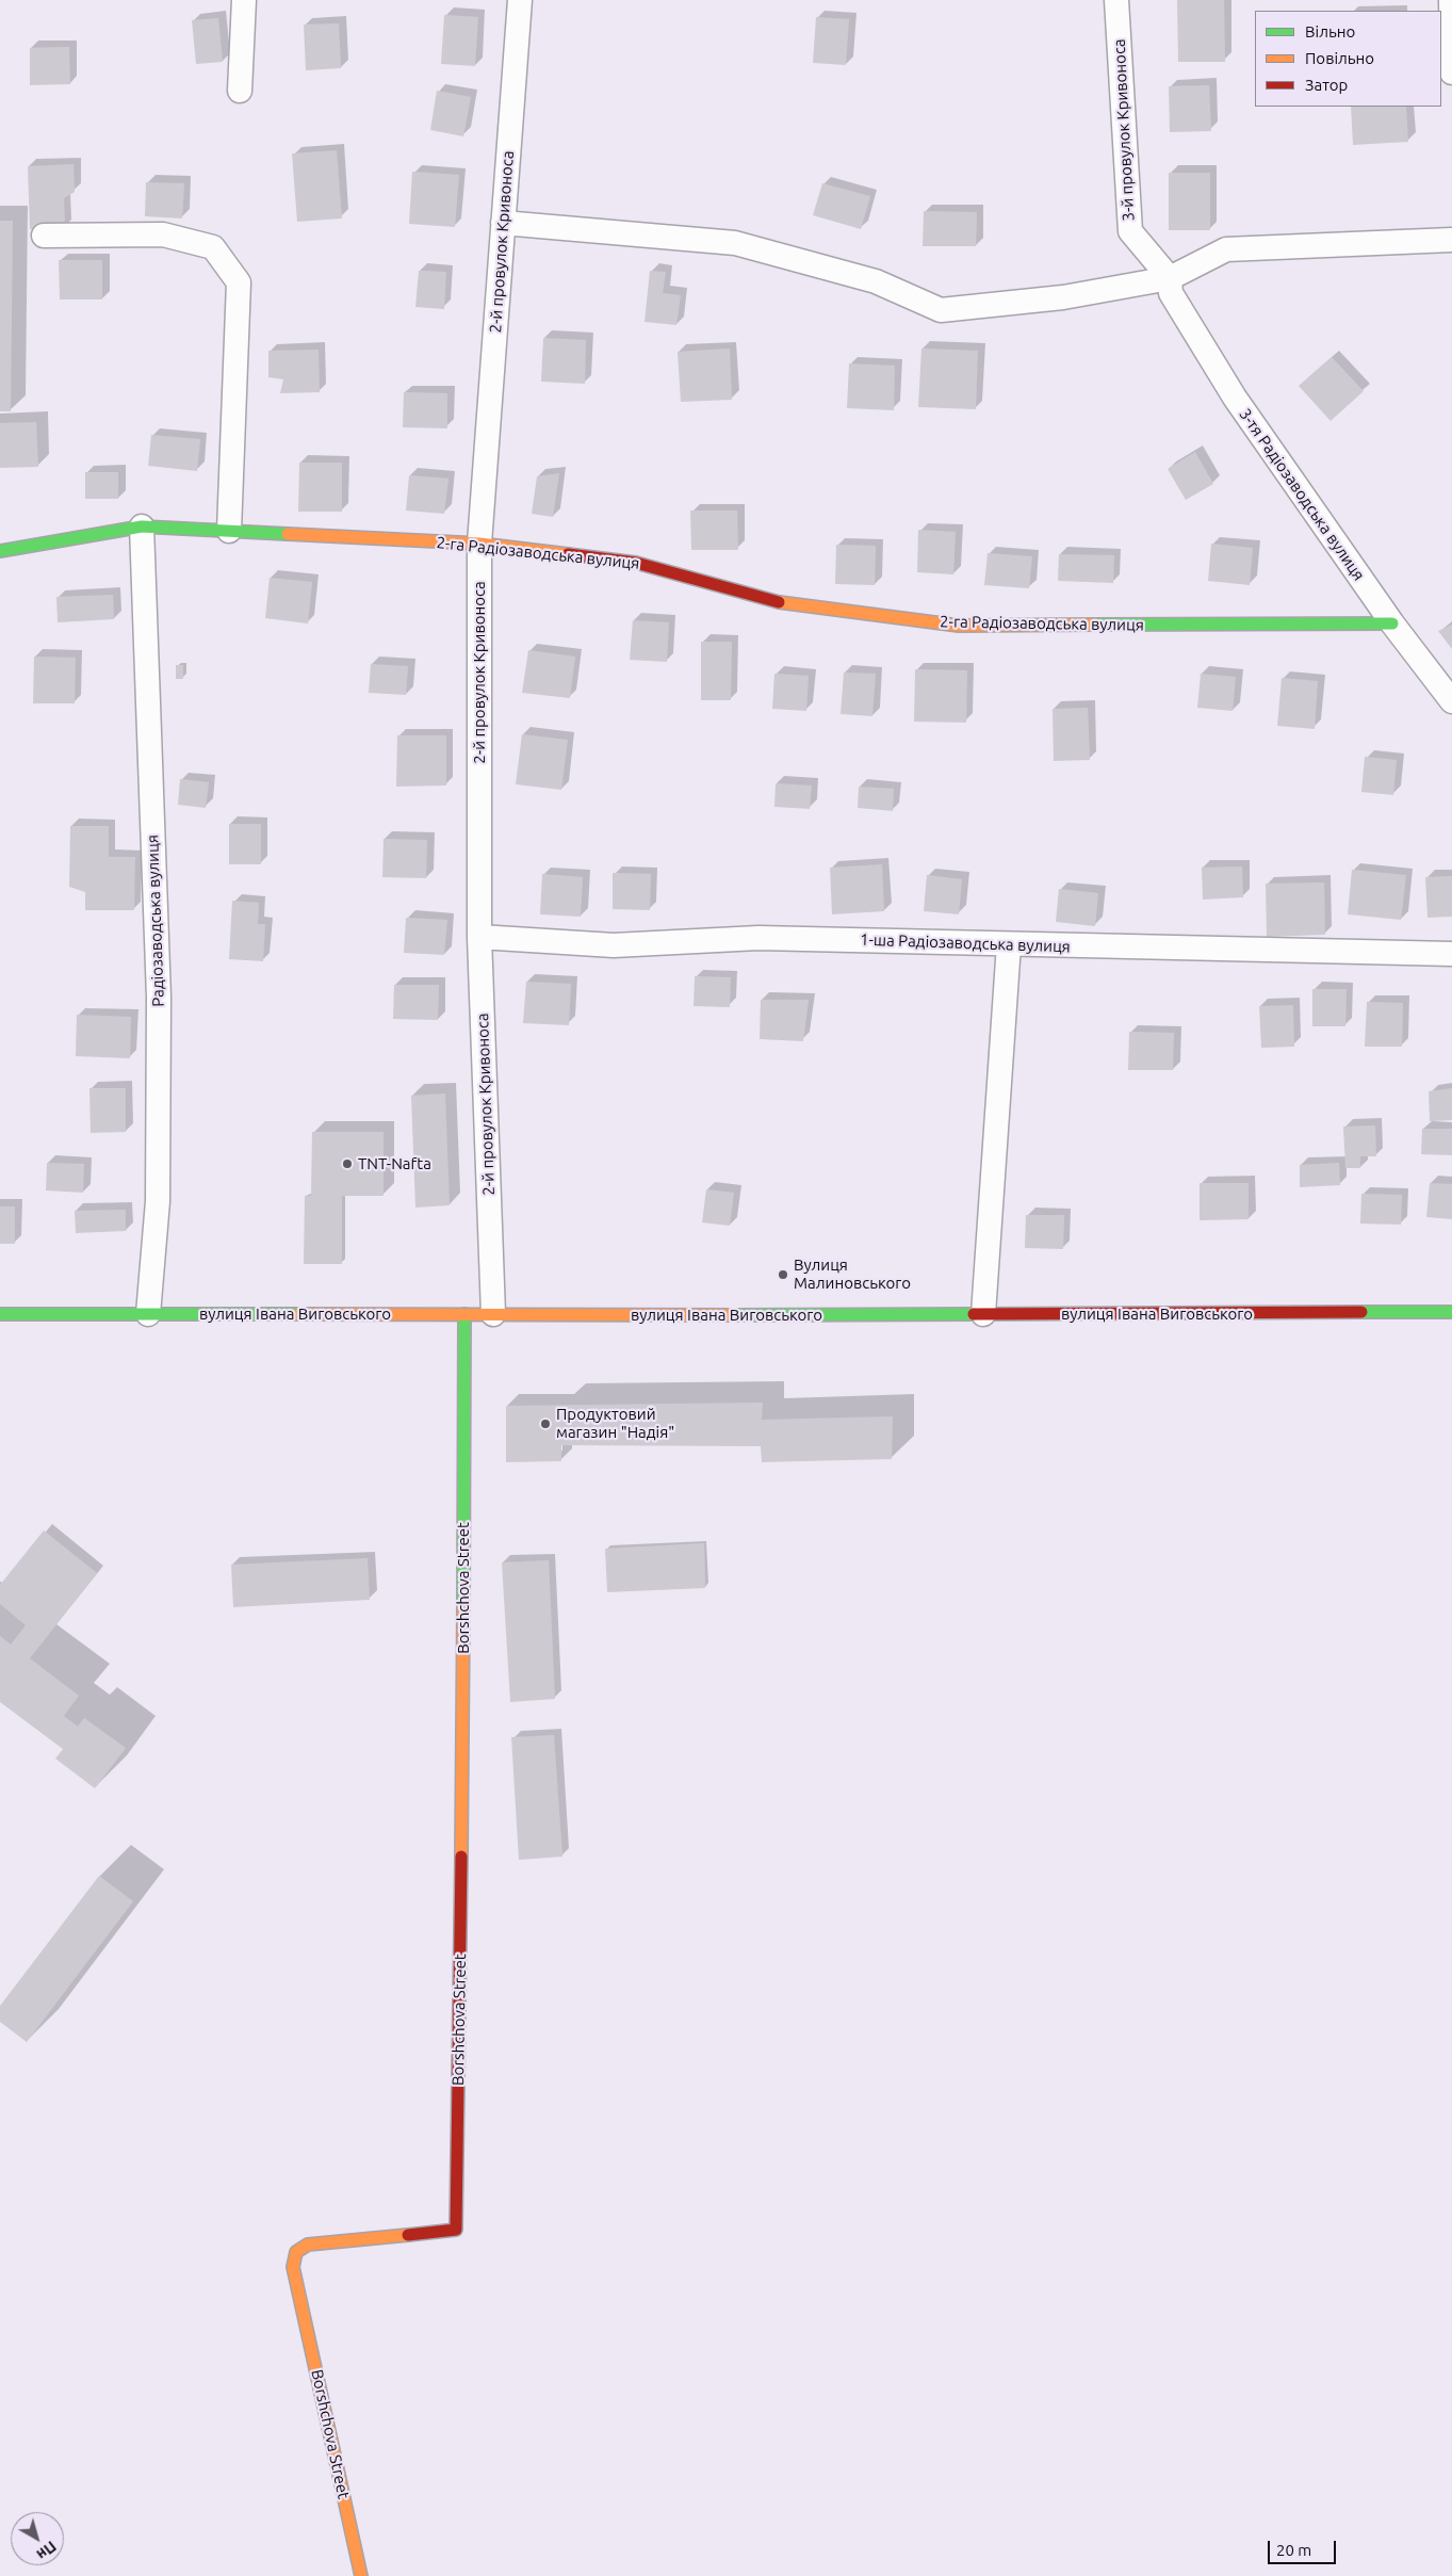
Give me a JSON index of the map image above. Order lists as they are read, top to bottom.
{
  "streets": {
    "street": [
      "3-й провулок Кривоноса",
      "2-й провулок Кривоноса",
      "3-тя Радіозаводська вулиця",
      "2-га Радіозаводська вулиця",
      "Радіозаводська вулиця",
      "1-ша Радіозаводська вулиця",
      "вулиця Івана Виговського",
      "Borshchova Street"
    ]
  },
  "crossings": [
    ["3-й провулок Кривоноса", "3-тя Радіозаводська вулиця"],
    ["2-й провулок Кривоноса", "2-га Радіозаводська вулиця"],
    ["2-й провулок Кривоноса", "1-ша Радіозаводська вулиця"],
    ["2-й провулок Кривоноса", "вулиця Івана Виговського"],
    ["3-тя Радіозаводська вулиця", "2-га Радіозаводська вулиця"],
    ["2-га Радіозаводська вулиця", "Радіозаводська вулиця"],
    ["Радіозаводська вулиця", "вулиця Івана Виговського"],
    ["вулиця Івана Виговського", "Borshchova Street"]
  ],
  "places": ["TNT-Nafta", "Вулиця Малиновського", "Продуктовий магазин \"Надія\""],
  "legend": ["Вільно", "Повільно", "Затор"],
  "scale_bar": "20 m",
  "north": "bottom right"
}
